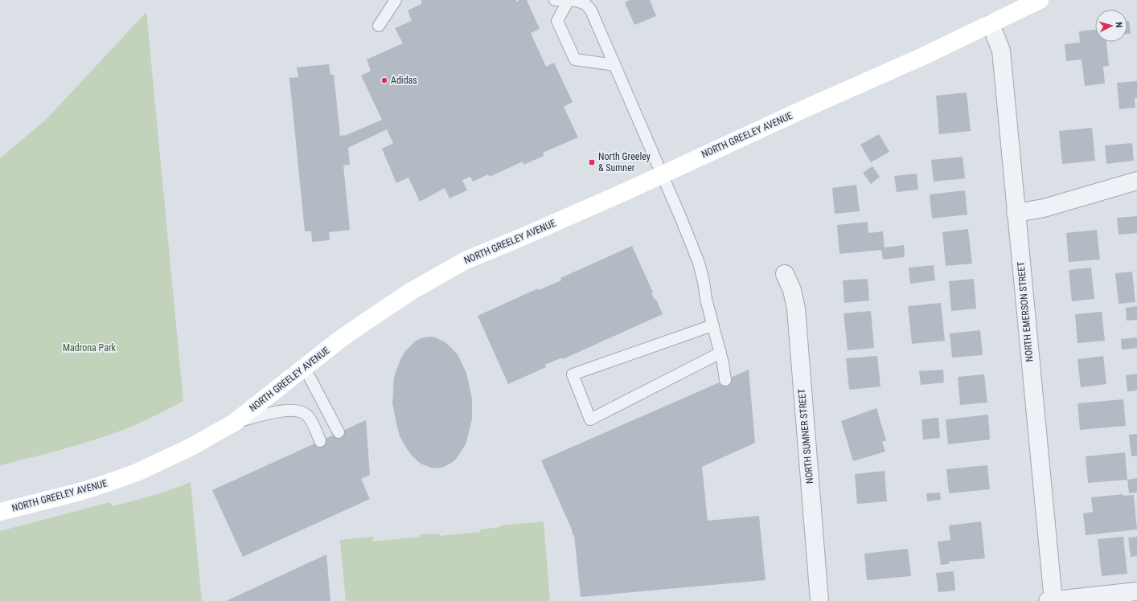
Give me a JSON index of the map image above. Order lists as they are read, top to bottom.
{
  "streets": {
    "main road": ["NORTH GREELEY AVENUE"],
    "street": ["NORTH EMERSON STREET", "NORTH SUMNER STREET"]
  },
  "crossings": [
    ["NORTH GREELEY AVENUE", "NORTH EMERSON STREET"]
  ],
  "parks": ["Madrona Park"],
  "places": {
    "other": ["Adidas"],
    "transit": ["North Greeley & Sumner"]
  },
  "north": "right"
}
